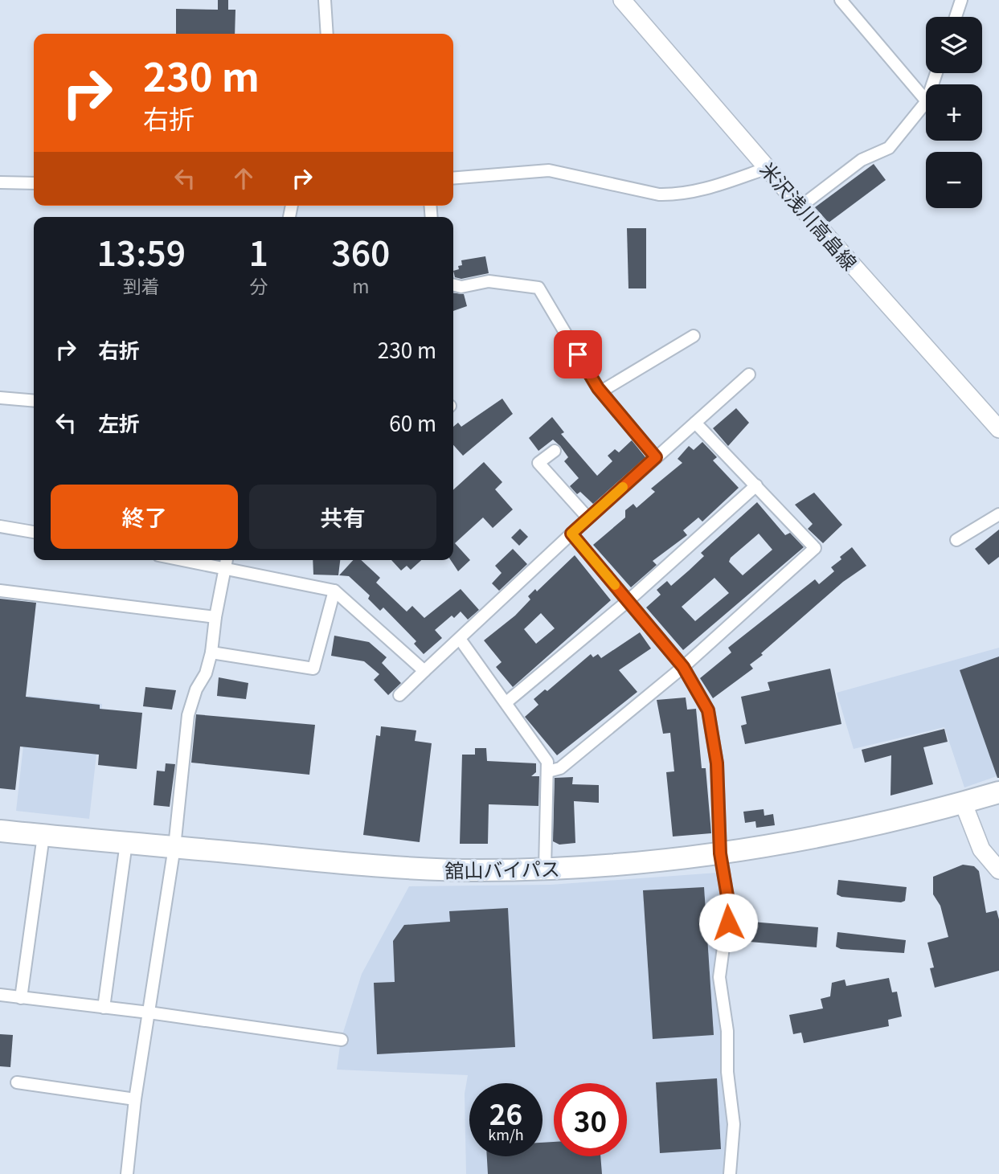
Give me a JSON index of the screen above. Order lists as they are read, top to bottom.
{
  "streets": {
    "highway": ["舘山バイパス"],
    "main road": ["米沢浅川高畠線"]
  },
  "page": {
    "map_buttons": ["+", "−"],
    "turn": ["230 m", "右折"],
    "eta": [
      "13:59",
      "到着",
      "1",
      "分",
      "360",
      "m"
    ],
    "list": [
      {
        "name": "右折",
        "value": "230 m"
      },
      {
        "name": "左折",
        "value": "60 m"
      }
    ],
    "buttons": ["終了", "共有"],
    "speed": "26 km/h",
    "limit": "30"
  }
}
